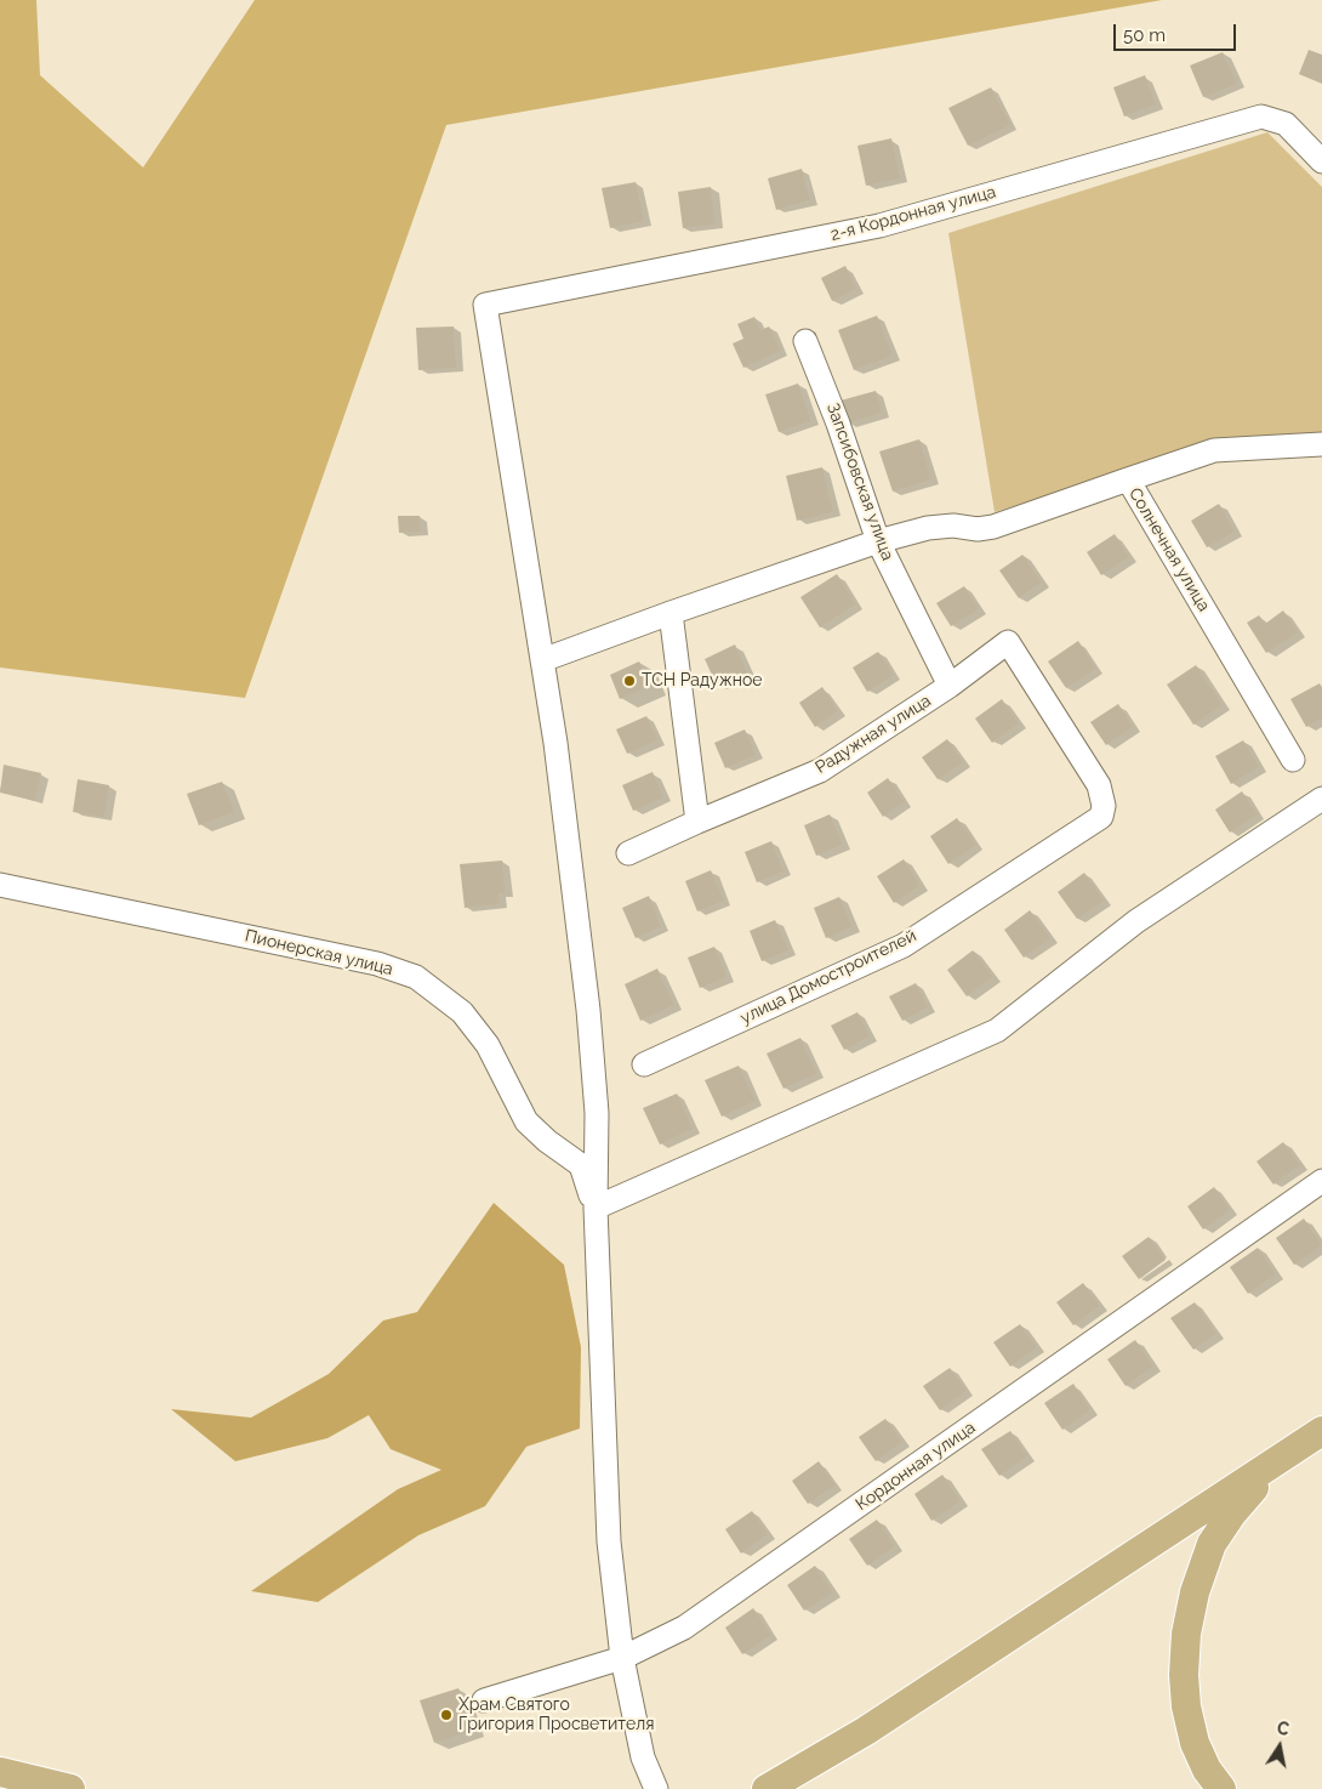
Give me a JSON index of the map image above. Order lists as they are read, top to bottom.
{
  "streets": {
    "street": [
      "2-я Кордонная улица",
      "Запсибовская улица",
      "Солнечная улица",
      "Радужная улица",
      "Пионерская улица",
      "улица Домостроителей",
      "Кордонная улица"
    ]
  },
  "crossings": [
    ["Запсибовская улица", "Радужная улица"],
    ["Радужная улица", "улица Домостроителей"]
  ],
  "places": ["ТСН Радужное", "Храм Святого Григория Просветителя"],
  "scale_bar": "50 m",
  "north": "top"
}
